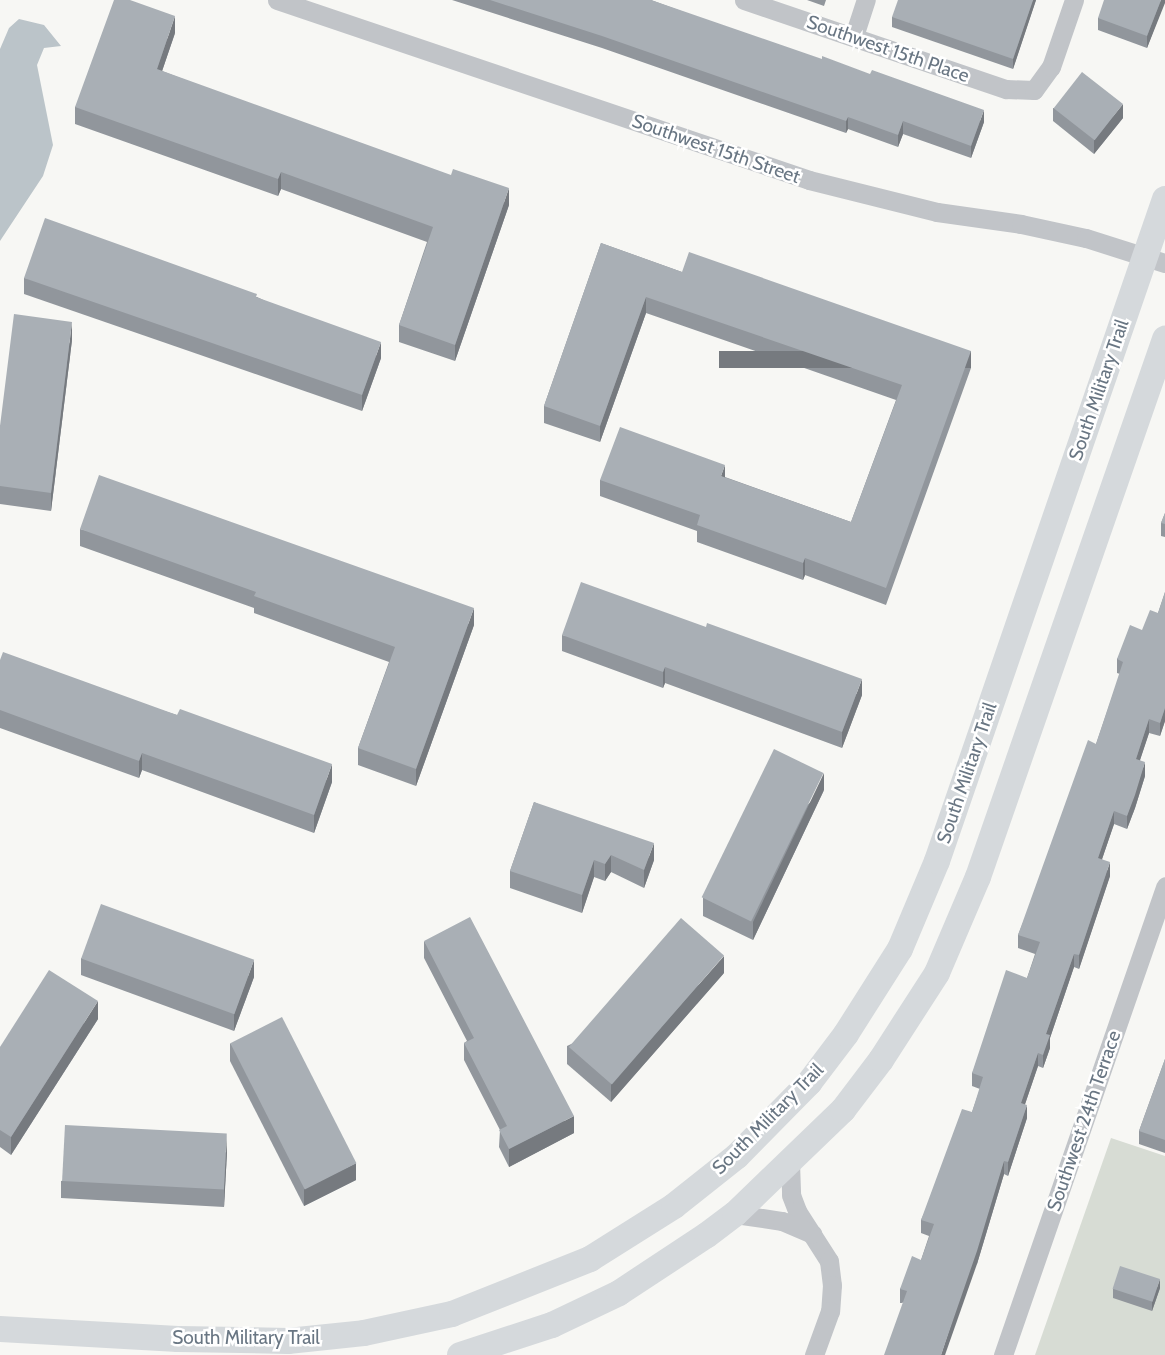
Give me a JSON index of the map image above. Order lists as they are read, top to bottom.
{
  "streets": {
    "street": [
      "Southwest 15th Place",
      "Southwest 15th Street",
      "South Military Trail",
      "Southwest 24th Terrace"
    ]
  },
  "crossings": [
    ["Southwest 15th Street", "South Military Trail"]
  ]
}
